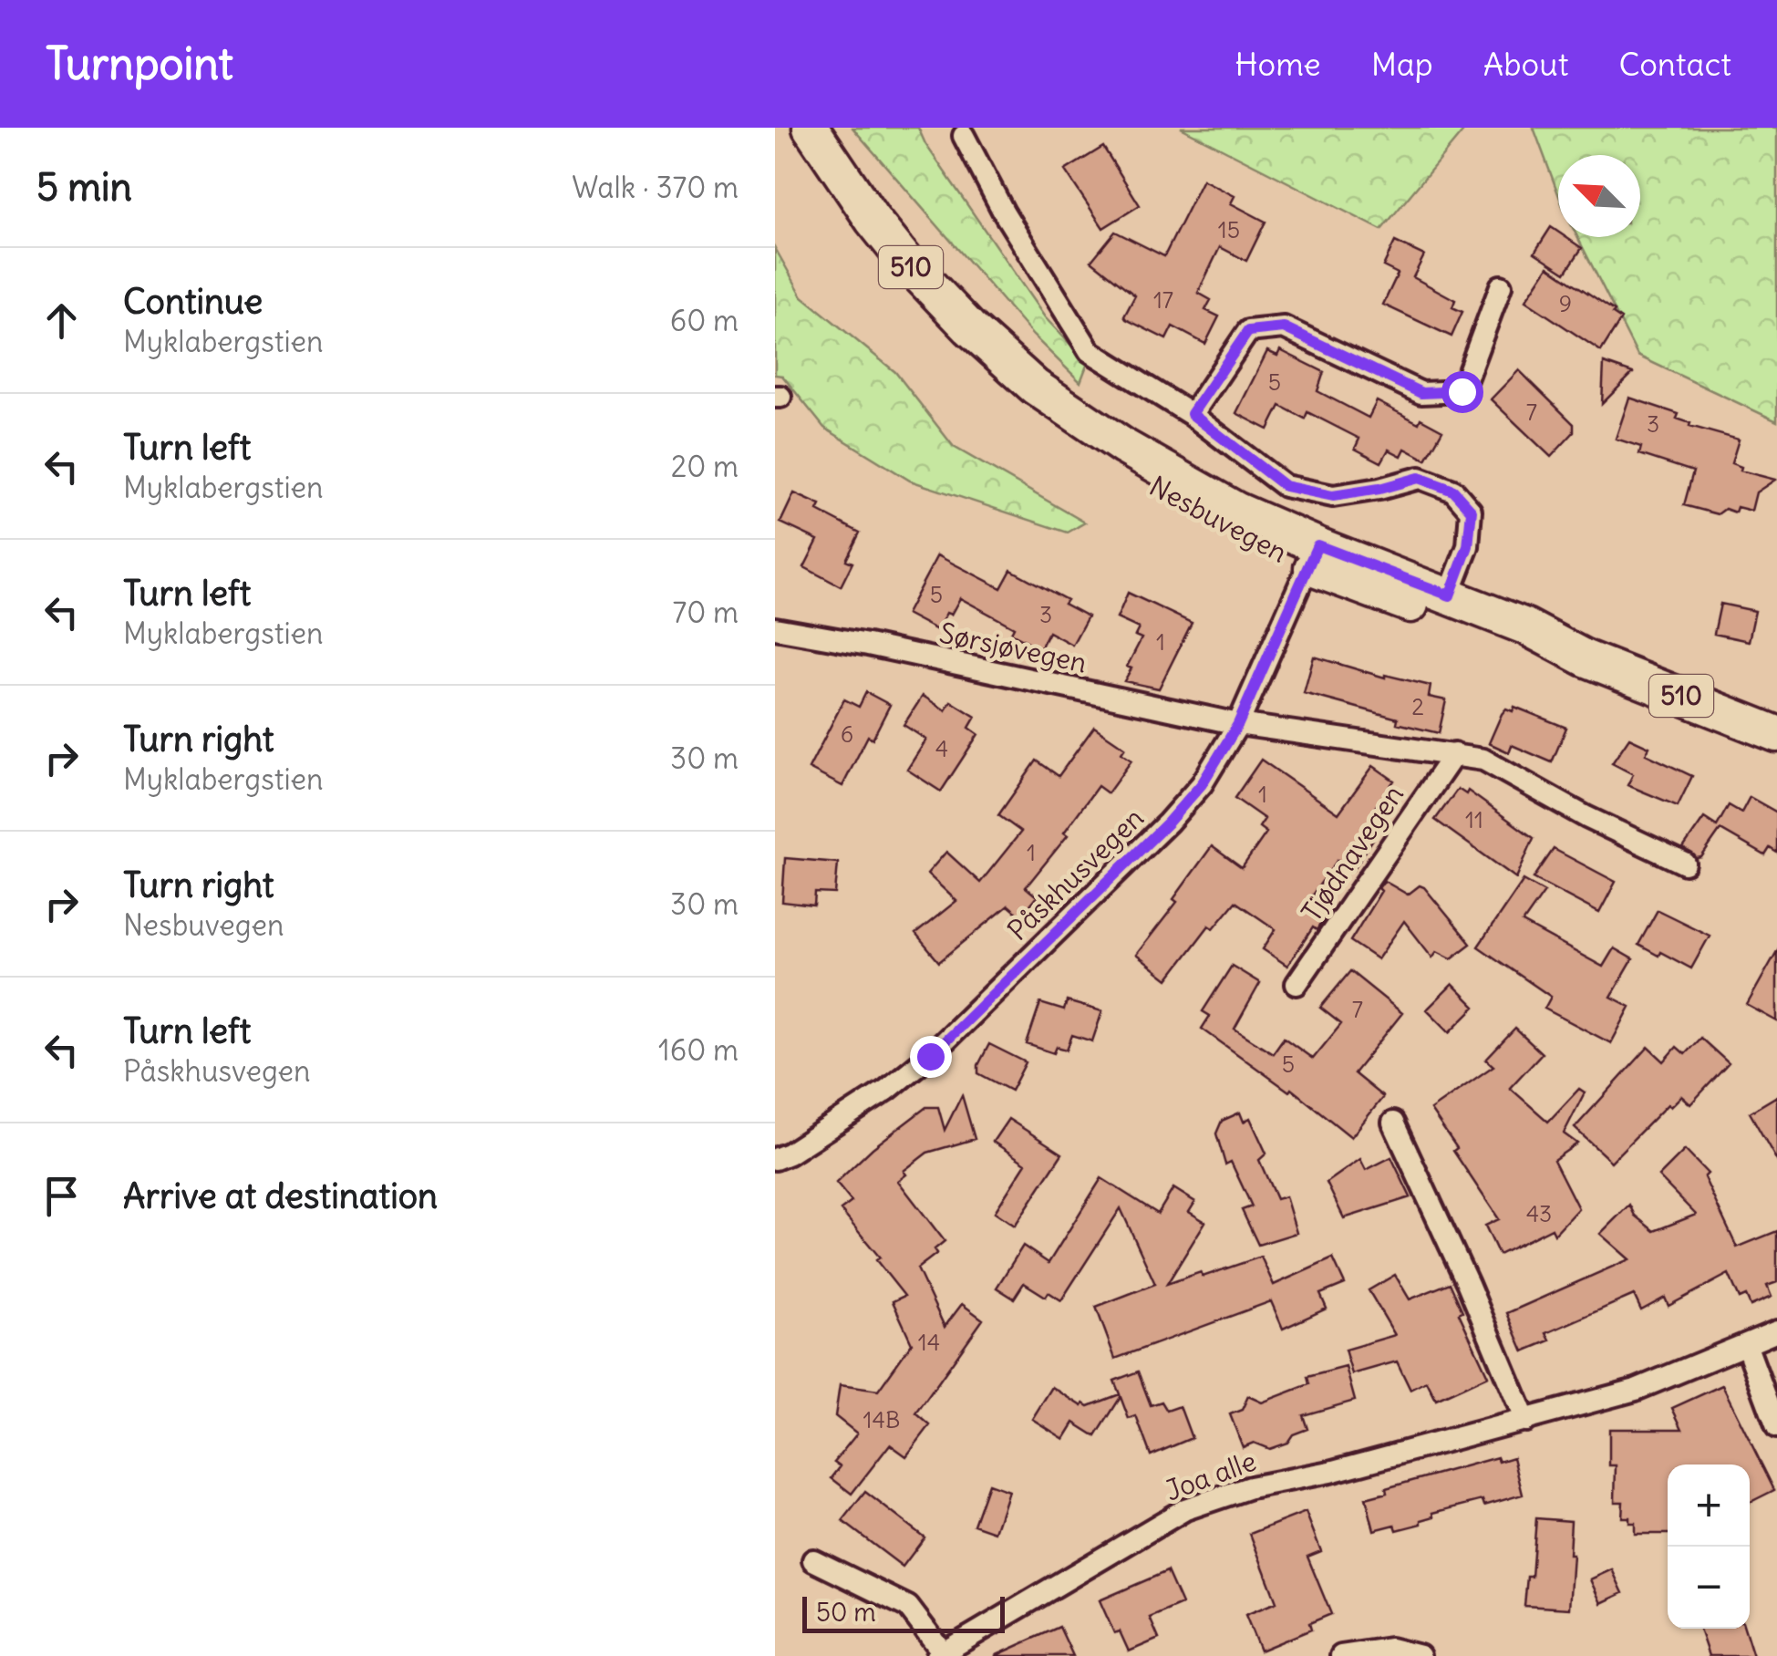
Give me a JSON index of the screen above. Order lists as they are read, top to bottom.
{
  "streets": {
    "main road": ["510", "Nesbuvegen"],
    "street": [
      "Sørsjøvegen",
      "Tjødnavegen",
      "Påskhusvegen",
      "Joa alle"
    ]
  },
  "crossings": [
    ["Nesbuvegen", "Påskhusvegen"],
    ["Sørsjøvegen", "Tjødnavegen"],
    ["Sørsjøvegen", "Påskhusvegen"],
    ["Tjødnavegen", "Påskhusvegen"]
  ],
  "house_numbers": [
    "15",
    "17",
    "9",
    "5",
    "7",
    "3",
    "5",
    "3",
    "1",
    "2",
    "6",
    "4",
    "1",
    "11",
    "1",
    "7",
    "5",
    "43",
    "14",
    "14B"
  ],
  "scale_bar": "50 m",
  "north": "top left",
  "page": {
    "header": "Turnpoint",
    "nav": [
      "Home",
      "Map",
      "About",
      "Contact"
    ],
    "heading": ["5 min", "Walk · 370 m"],
    "list": [
      ["Continue", "Myklabergstien", "60 m"],
      ["Turn left", "Myklabergstien", "20 m"],
      ["Turn left", "Myklabergstien", "70 m"],
      ["Turn right", "Myklabergstien", "30 m"],
      ["Turn right", "Nesbuvegen", "30 m"],
      ["Turn left", "Påskhusvegen", "160 m"],
      "Arrive at destination"
    ],
    "map_buttons": ["+", "−"],
    "scale": "50 m"
  }
}
